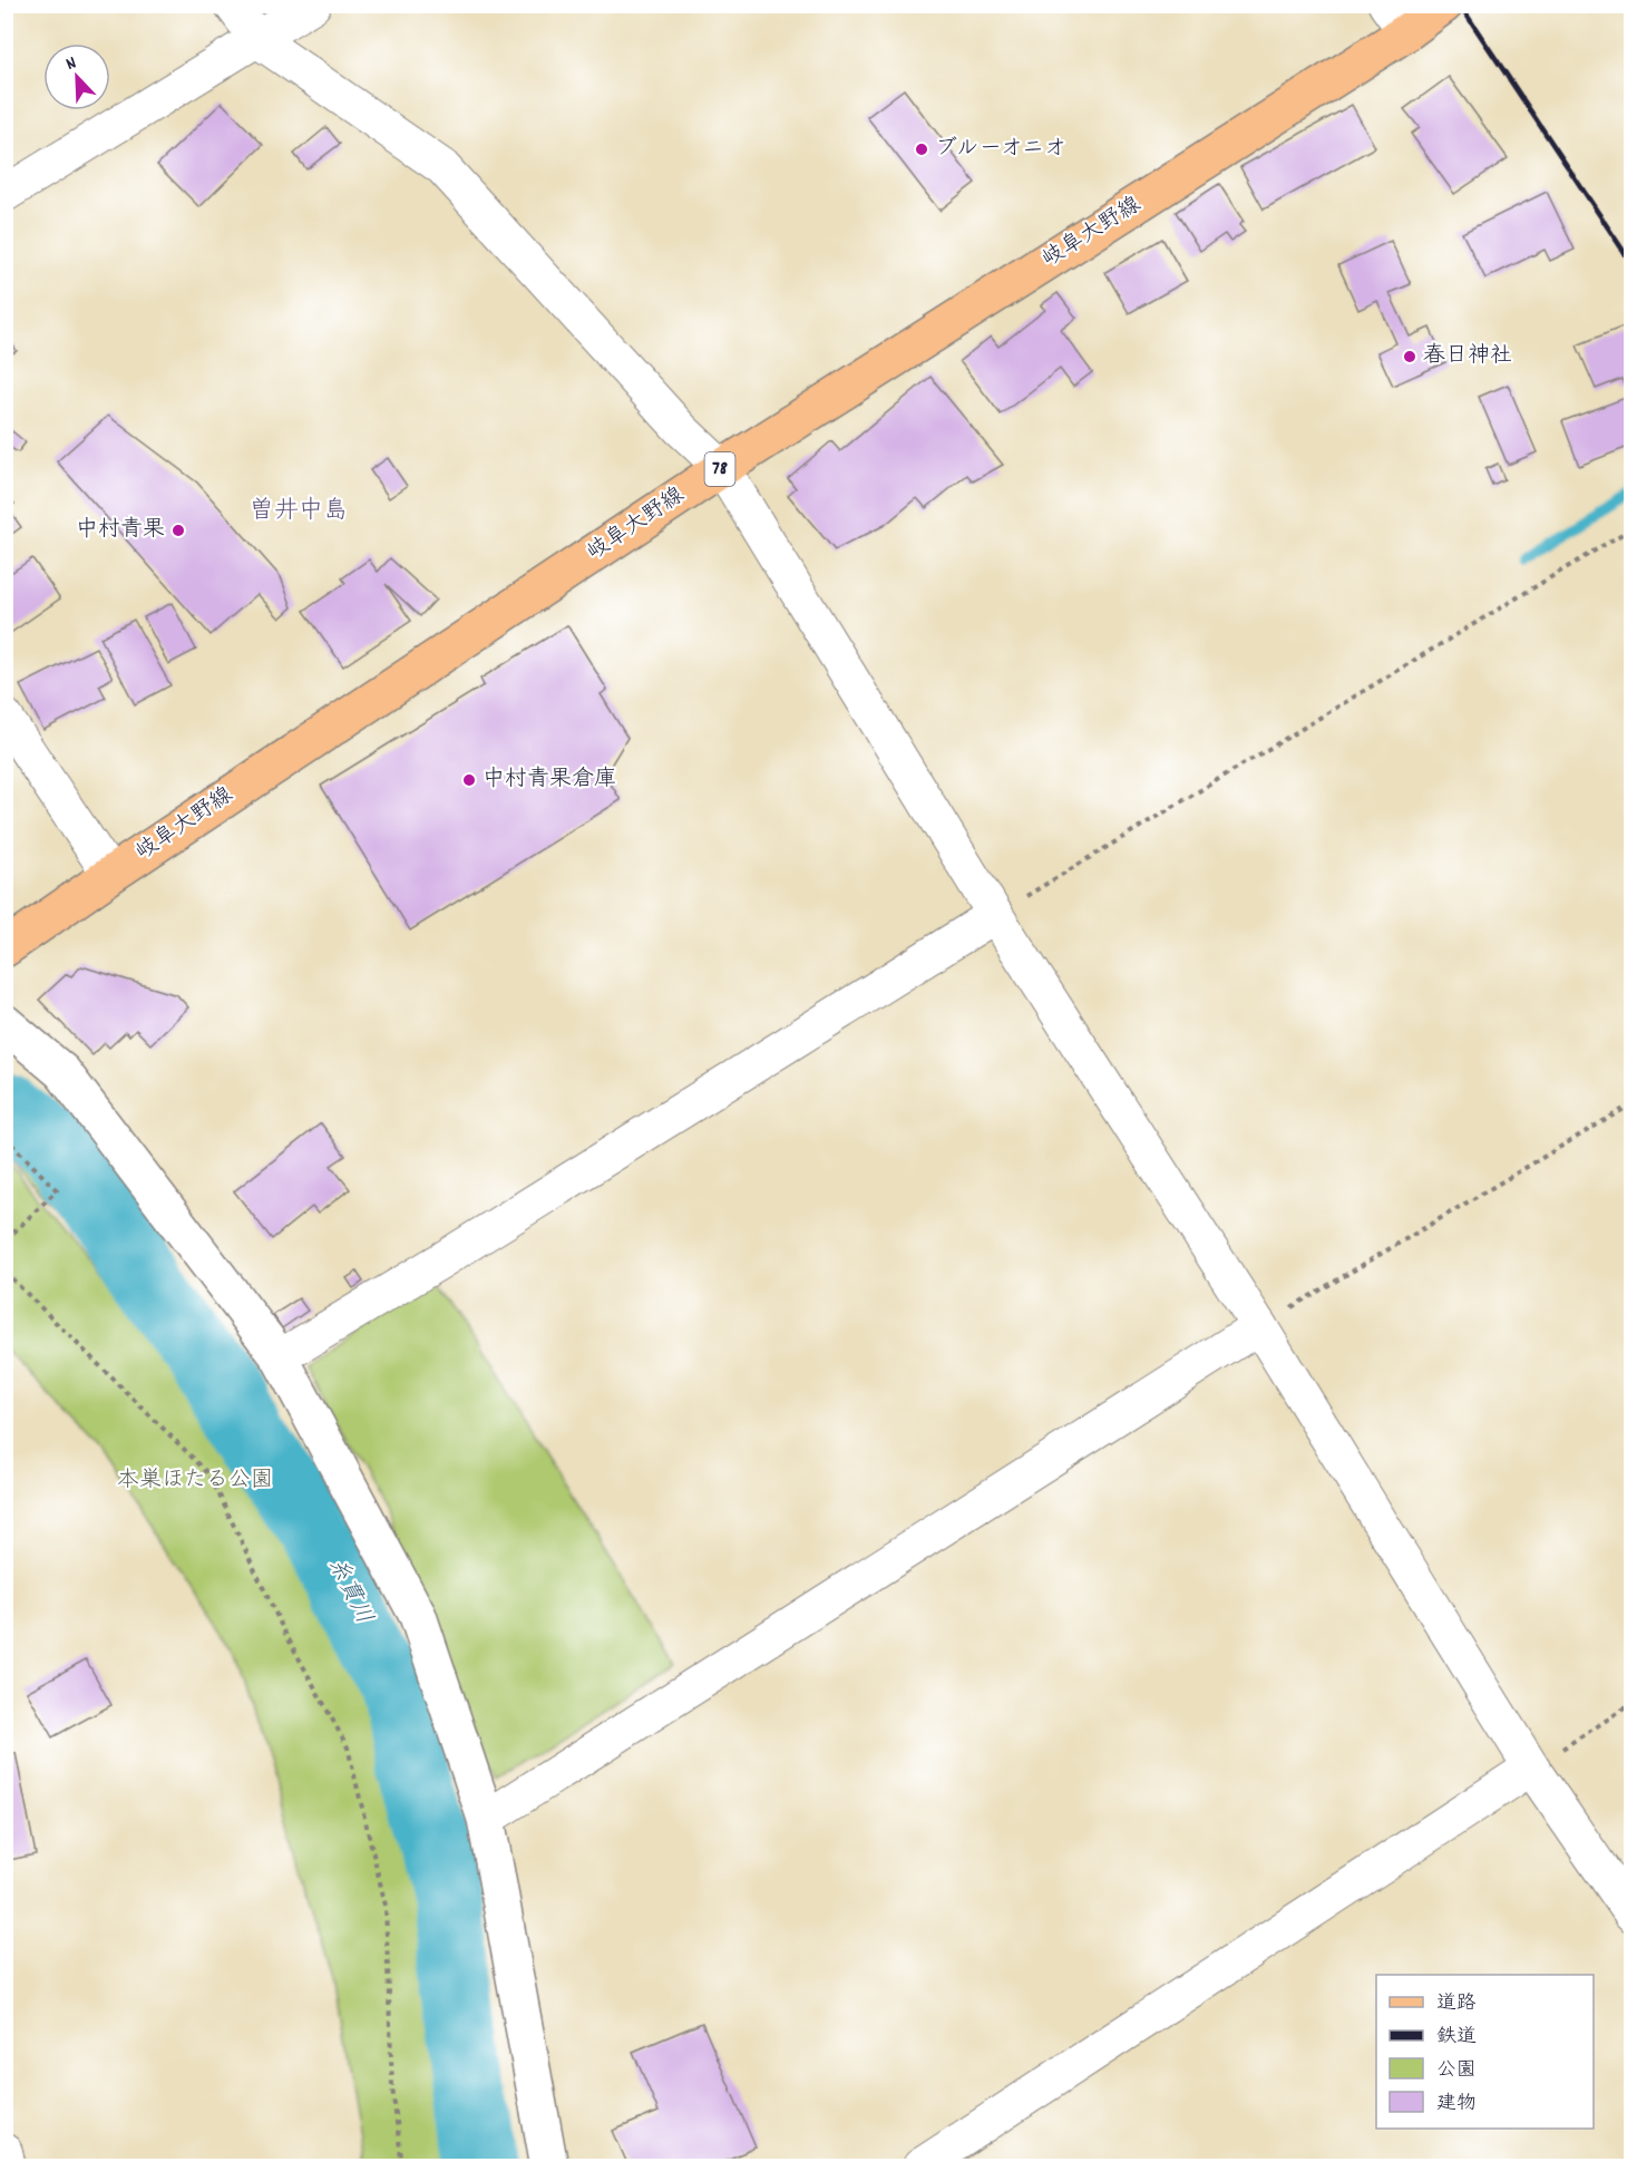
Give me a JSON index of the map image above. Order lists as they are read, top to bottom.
{
  "streets": {
    "main road": ["岐阜大野線", "78"]
  },
  "districts": ["曽井中島"],
  "water": ["糸貫川"],
  "parks": ["本巣ほたる公園"],
  "places": [
    "ブルーオニオ",
    "春日神社",
    "中村青果",
    "中村青果倉庫"
  ],
  "legend": [
    "道路",
    "鉄道",
    "公園",
    "建物"
  ],
  "north": "top left"
}
